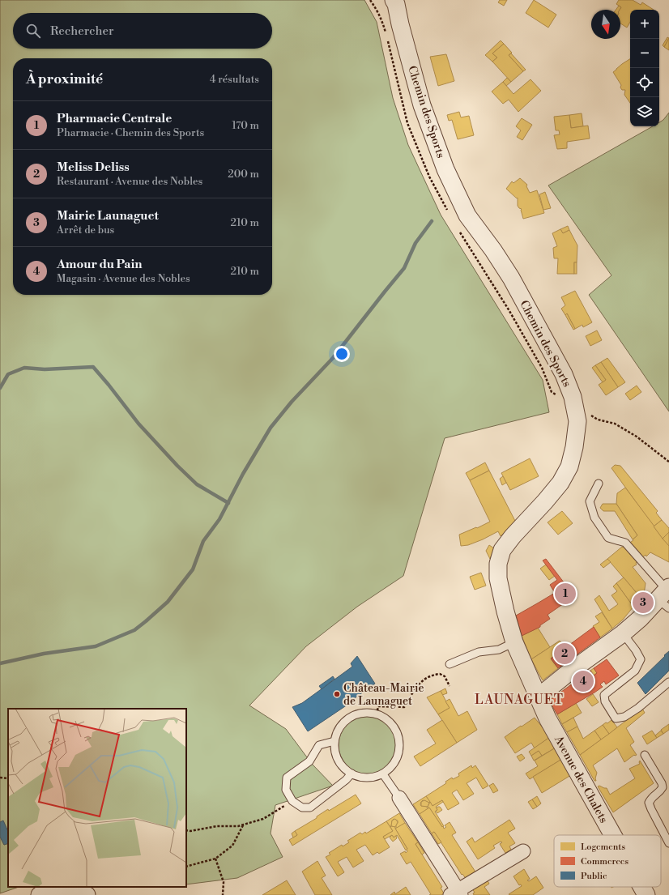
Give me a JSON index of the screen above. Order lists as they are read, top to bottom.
{
  "streets": {
    "street": ["Chemin des Sports", "Avenue des Chalets"]
  },
  "crossings": [
    ["Chemin des Sports", "Avenue des Chalets"]
  ],
  "districts": ["LAUNAGUET"],
  "places": ["Château-Mairie de Launaguet"],
  "legend": ["Logements", "Commerces", "Public"],
  "north": "bottom",
  "page": {
    "map_buttons": ["+", "−"],
    "search": "Rechercher",
    "heading": ["À proximité", "4 résultats"],
    "list": [
      {
        "mark": "1",
        "name": "Pharmacie Centrale",
        "note": "Pharmacie · Chemin des Sports",
        "value": "170 m"
      },
      {
        "mark": "2",
        "name": "Meliss Deliss",
        "note": "Restaurant · Avenue des Nobles",
        "value": "200 m"
      },
      {
        "mark": "3",
        "name": "Mairie Launaguet",
        "note": "Arrêt de bus",
        "value": "210 m"
      },
      {
        "mark": "4",
        "name": "Amour du Pain",
        "note": "Magasin · Avenue des Nobles",
        "value": "210 m"
      }
    ],
    "pins": [
      "1",
      "3",
      "2",
      "4"
    ]
  }
}
